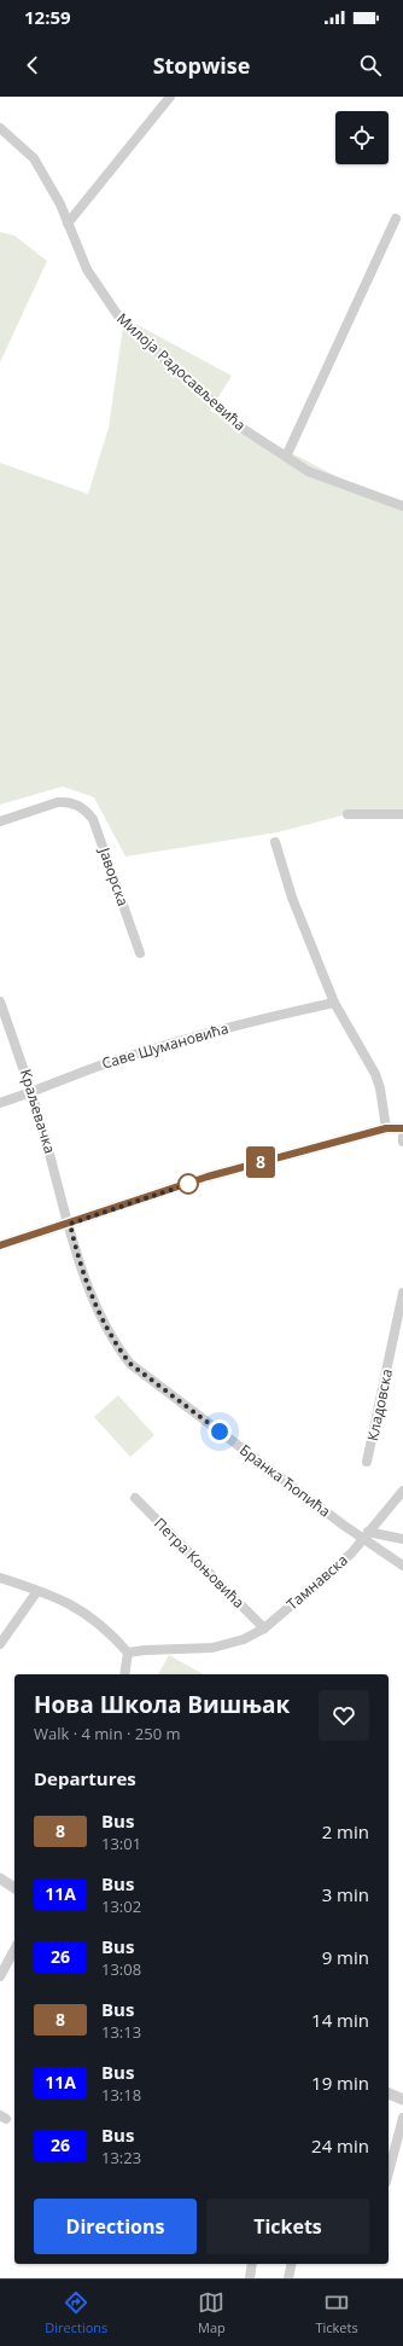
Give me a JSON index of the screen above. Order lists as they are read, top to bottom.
{
  "streets": {
    "street": [
      "Милоја Радосављевића",
      "Јаворска",
      "Саве Шумановића",
      "Краљевачка",
      "Кладовска",
      "Бранка Ћопића",
      "Петра Коњовића",
      "Тамнавска"
    ]
  },
  "crossings": [
    ["Саве Шумановића", "Краљевачка"],
    ["Краљевачка", "Бранка Ћопића"],
    ["Бранка Ћопића", "Тамнавска"],
    ["Петра Коњовића", "Тамнавска"]
  ],
  "lines": ["bus line 8"],
  "page": {
    "status": "12:59",
    "header": "Stopwise",
    "on_map": "8",
    "heading": [
      ["Нова Школа Вишњак", "Walk · 4 min · 250 m"],
      "Departures"
    ],
    "list": [
      {
        "mark": "8",
        "name": "Bus",
        "note": "13:01",
        "value": "2 min"
      },
      {
        "mark": "11А",
        "name": "Bus",
        "note": "13:02",
        "value": "3 min"
      },
      {
        "mark": "26",
        "name": "Bus",
        "note": "13:08",
        "value": "9 min"
      },
      {
        "mark": "8",
        "name": "Bus",
        "note": "13:13",
        "value": "14 min"
      },
      {
        "mark": "11А",
        "name": "Bus",
        "note": "13:18",
        "value": "19 min"
      },
      {
        "mark": "26",
        "name": "Bus",
        "note": "13:23",
        "value": "24 min"
      }
    ],
    "buttons": ["Directions", "Tickets"],
    "tabs": ["Directions", "Map", "Tickets"]
  }
}
